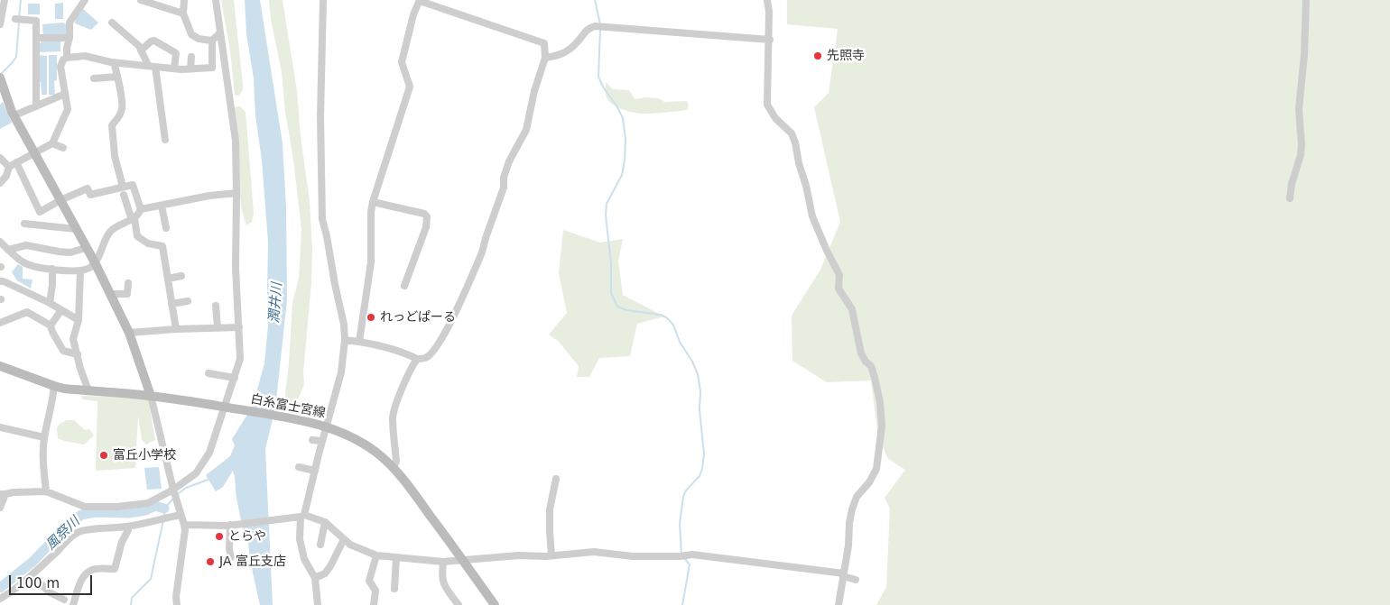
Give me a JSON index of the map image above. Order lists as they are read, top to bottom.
{
  "streets": {
    "main road": ["白糸富士宮線"]
  },
  "water": ["潤井川", "風祭川"],
  "places": [
    "先照寺",
    "れっどぱーる",
    "富丘小学校",
    "とらや",
    "JA 富丘支店"
  ],
  "scale_bar": "100 m"
}
